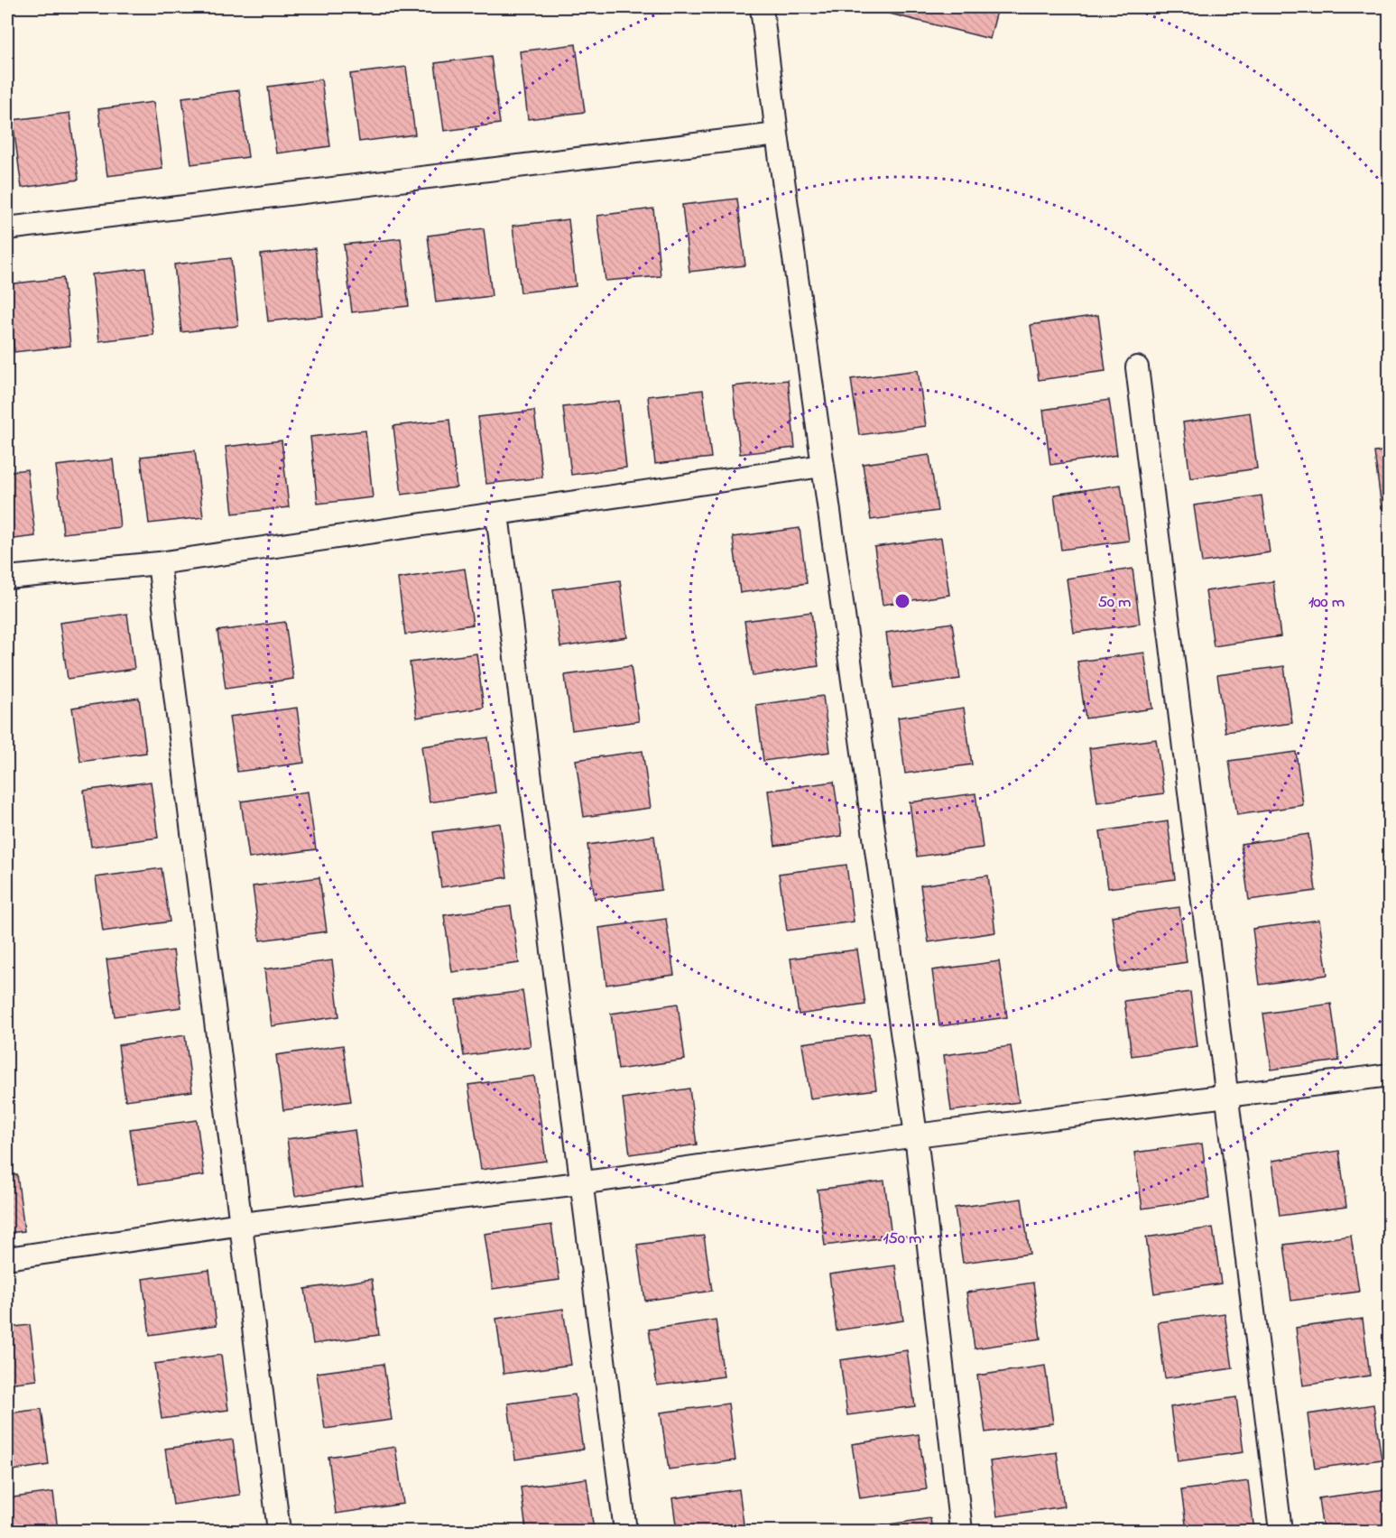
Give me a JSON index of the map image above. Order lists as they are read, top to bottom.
{
  "rings": ["50 m", "100 m", "150 m"]
}
